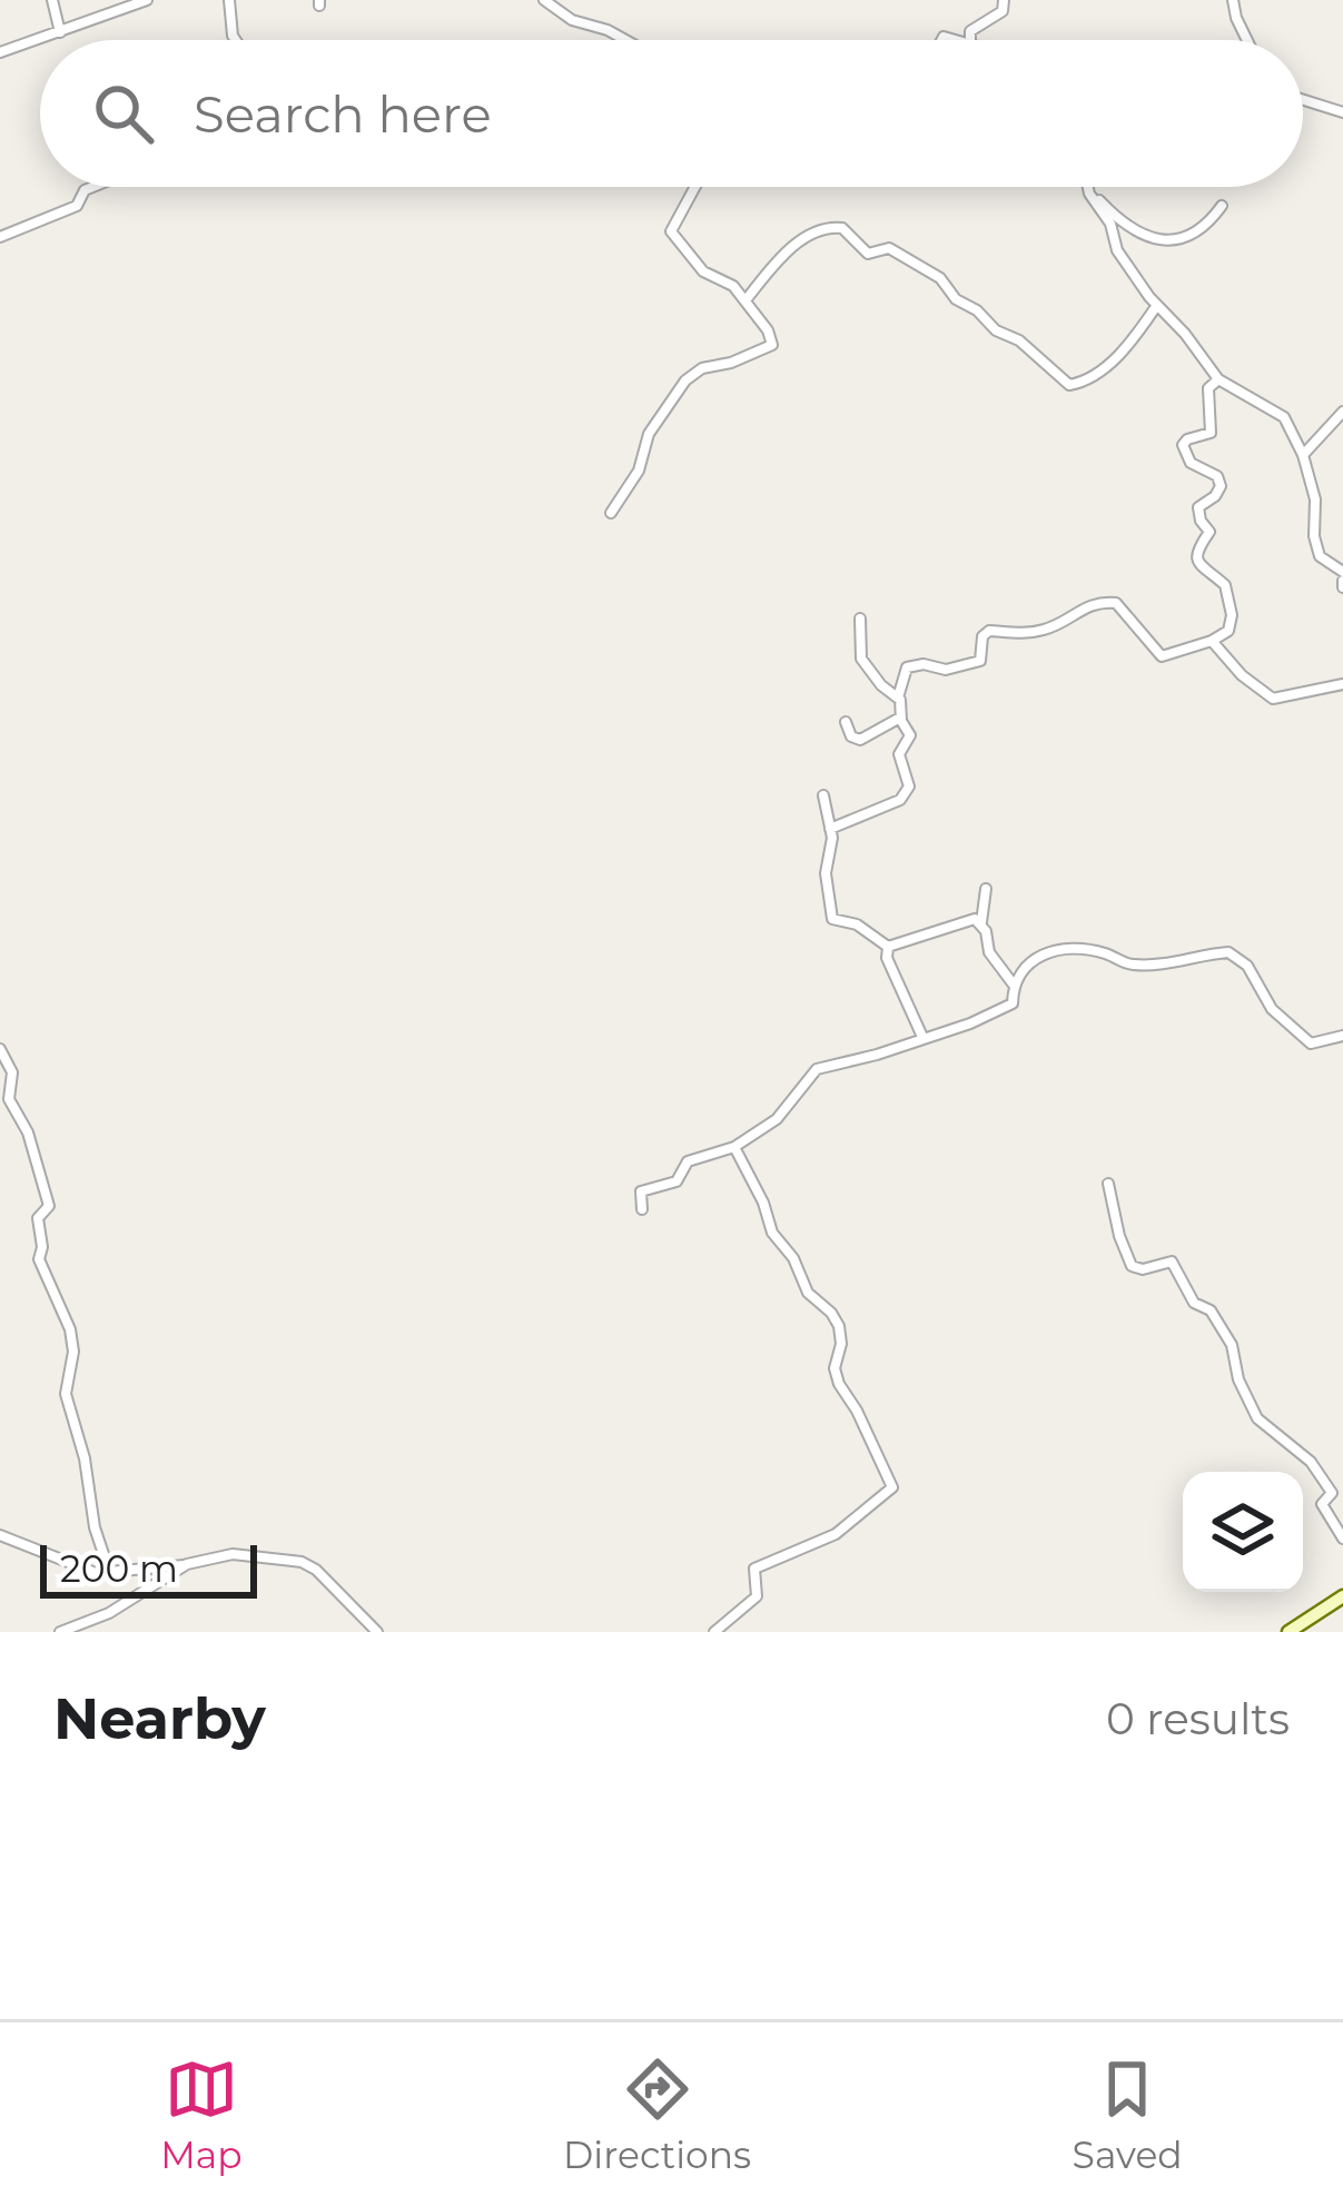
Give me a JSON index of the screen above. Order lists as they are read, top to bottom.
{
  "scale_bar": "200 m",
  "page": {
    "search": "Search here",
    "scale": "200 m",
    "heading": ["Nearby", "0 results"],
    "nav": ["Map", "Directions", "Saved"]
  }
}
